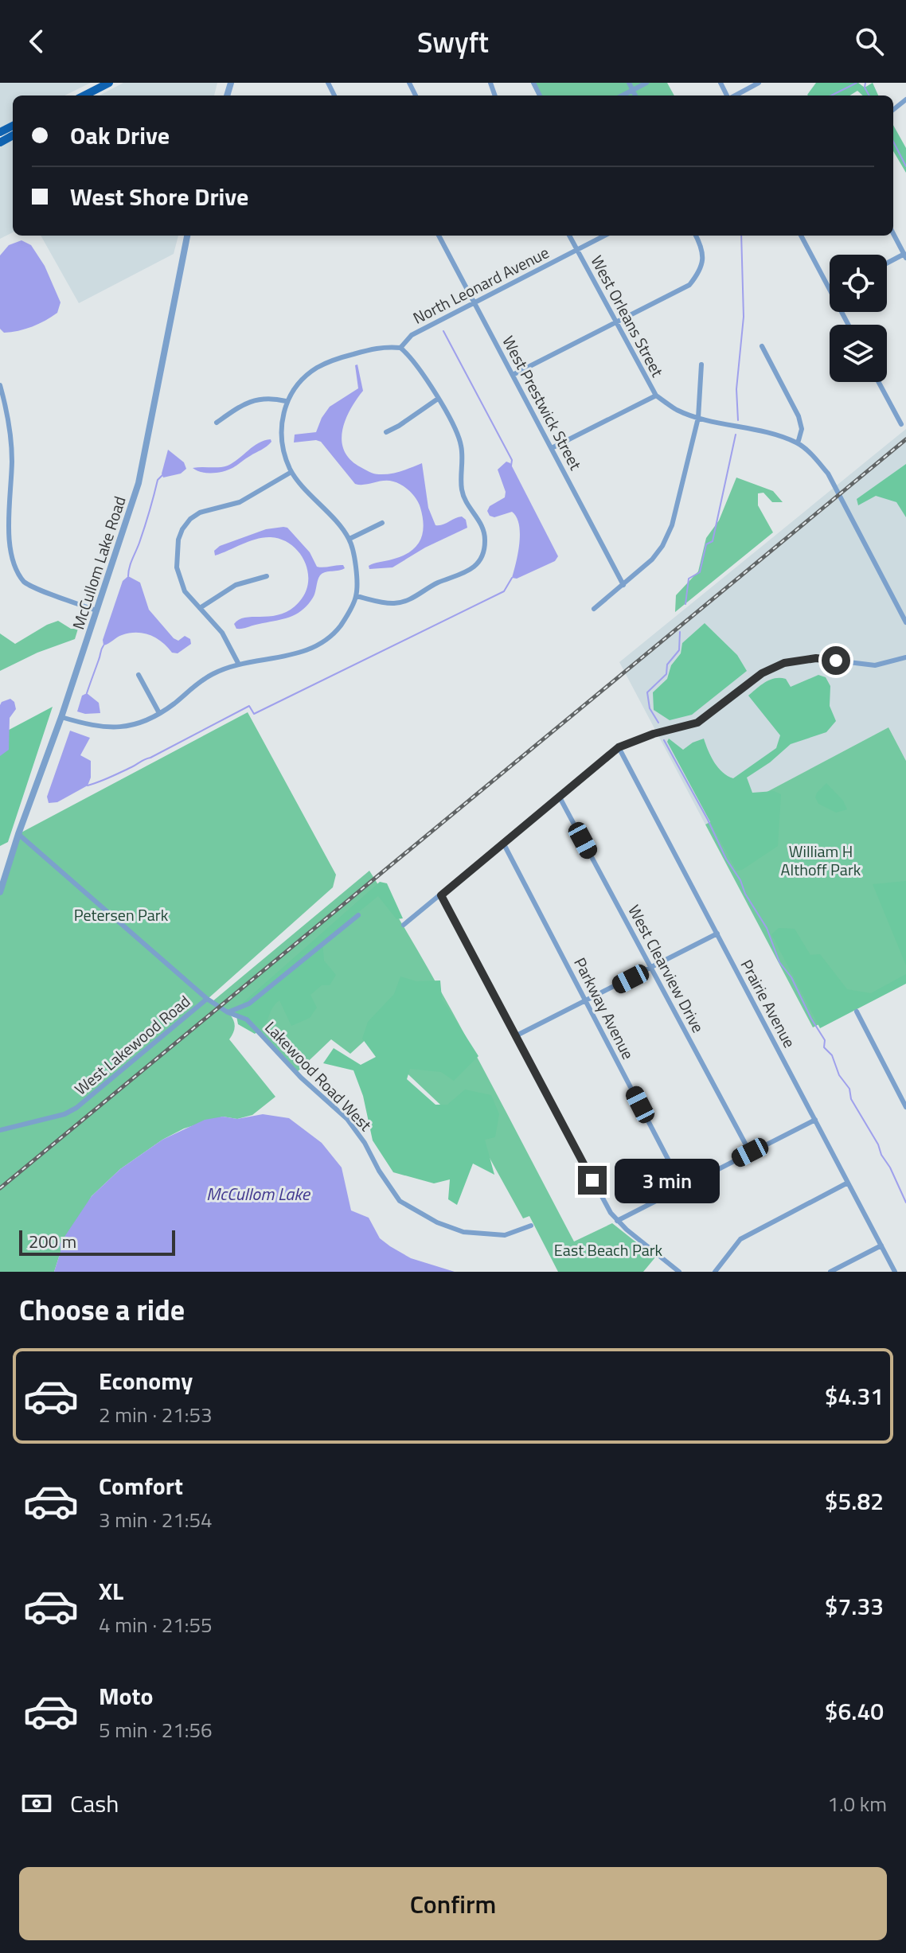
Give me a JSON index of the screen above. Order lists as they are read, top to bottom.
{
  "streets": {
    "street": [
      "North Leonard Avenue",
      "West Orleans Street",
      "West Prestwick Street",
      "McCullom Lake Road",
      "West Clearview Drive",
      "Prairie Avenue",
      "Parkway Avenue",
      "West Lakewood Road",
      "Lakewood Road West"
    ]
  },
  "crossings": [
    ["North Leonard Avenue", "West Orleans Street"],
    ["North Leonard Avenue", "West Prestwick Street"],
    ["McCullom Lake Road", "Lakewood Road West"],
    ["West Lakewood Road", "Lakewood Road West"]
  ],
  "water": ["McCullom Lake"],
  "parks": ["William H Althoff Park", "Petersen Park", "East Beach Park"],
  "scale_bar": "200 m",
  "page": {
    "header": "Swyft",
    "banner": ["Oak Drive", "West Shore Drive"],
    "bubble": "3 min",
    "scale": "200 m",
    "heading": "Choose a ride",
    "list": [
      {
        "name": "Economy",
        "note": "2 min · 21:53",
        "value": "$4.31"
      },
      {
        "name": "Comfort",
        "note": "3 min · 21:54",
        "value": "$5.82"
      },
      {
        "name": "XL",
        "note": "4 min · 21:55",
        "value": "$7.33"
      },
      {
        "name": "Moto",
        "note": "5 min · 21:56",
        "value": "$6.40"
      }
    ],
    "pay": ["Cash", "1.0 km"],
    "buttons": "Confirm"
  }
}
